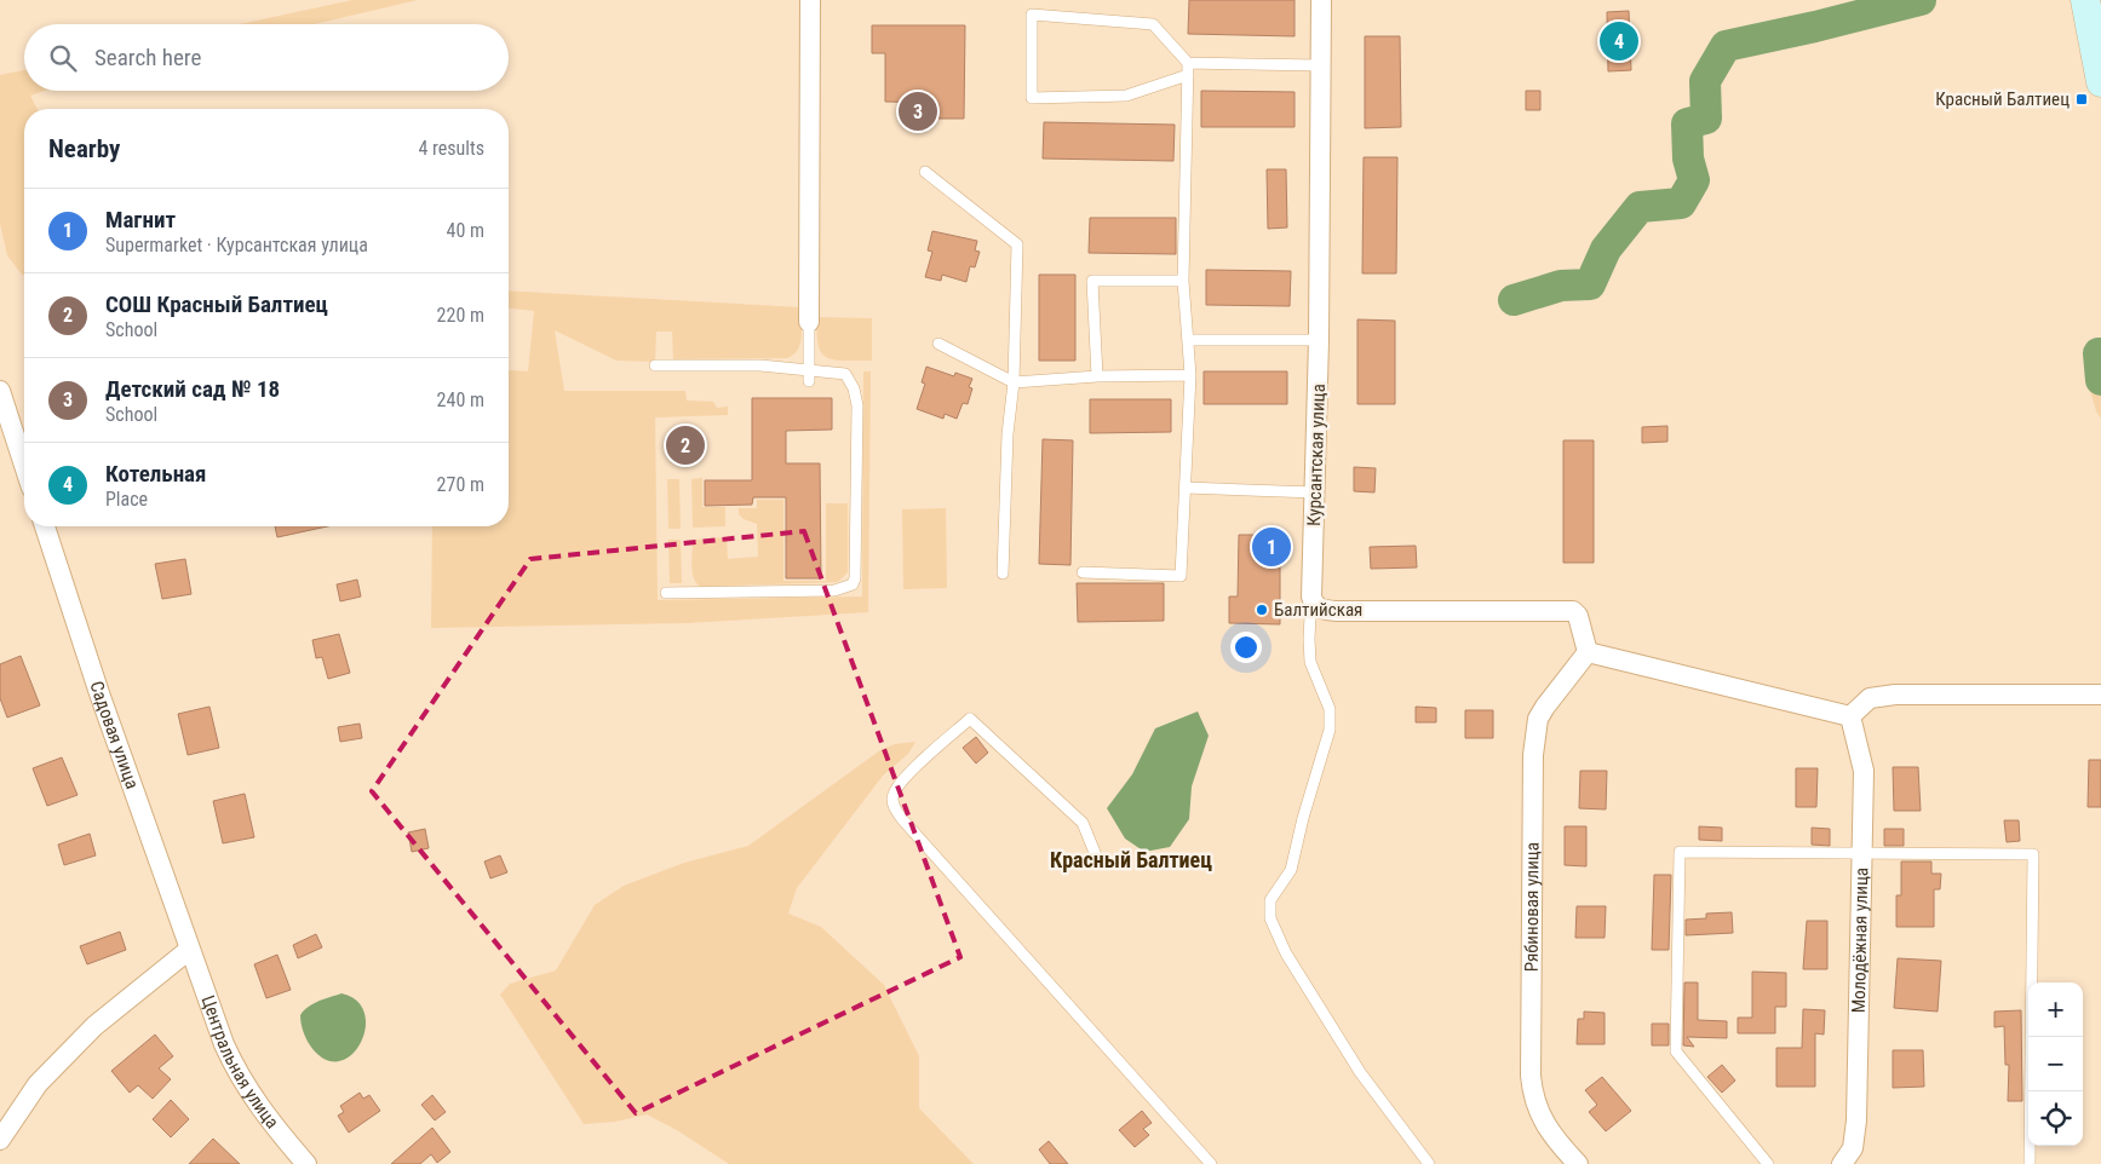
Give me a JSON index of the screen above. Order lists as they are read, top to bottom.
{
  "streets": {
    "street": [
      "Курсантская улица",
      "Садовая улица",
      "Рябиновая улица",
      "Молодёжная улица",
      "Центральная улица"
    ]
  },
  "crossings": [
    ["Садовая улица", "Центральная улица"]
  ],
  "districts": ["Красный Балтиец"],
  "places": {
    "transit": ["Красный Балтиец"],
    "other": ["Балтийская"]
  },
  "page": {
    "pins": [
      "4",
      "3",
      "2",
      "1"
    ],
    "search": "Search here",
    "heading": ["Nearby", "4 results"],
    "list": [
      {
        "mark": "1",
        "name": "Магнит",
        "note": "Supermarket · Курсантская улица",
        "value": "40 m"
      },
      {
        "mark": "2",
        "name": "СОШ Красный Балтиец",
        "note": "School",
        "value": "220 m"
      },
      {
        "mark": "3",
        "name": "Детский сад № 18",
        "note": "School",
        "value": "240 m"
      },
      {
        "mark": "4",
        "name": "Котельная",
        "note": "Place",
        "value": "270 m"
      }
    ],
    "map_buttons": ["+", "−"]
  }
}
